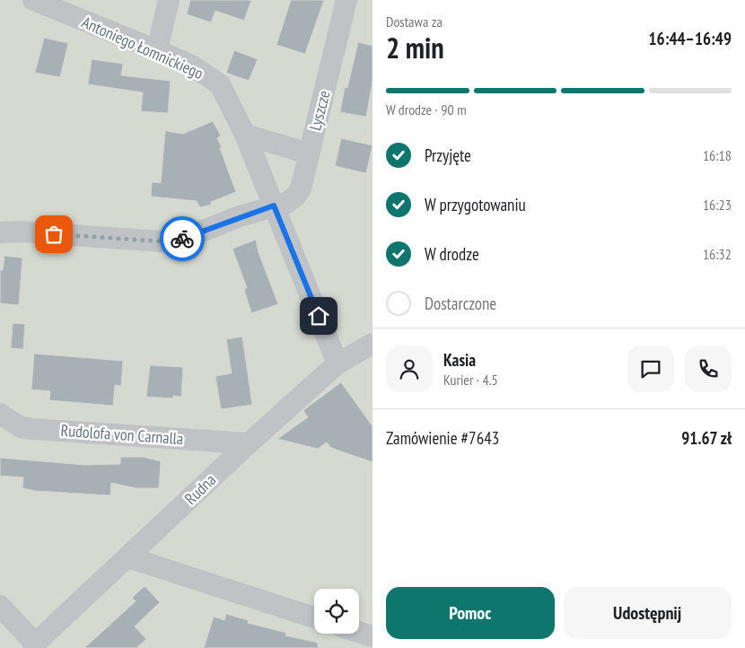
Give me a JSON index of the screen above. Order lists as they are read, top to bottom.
{
  "streets": {
    "street": [
      "Antoniego Łomnickiego",
      "Lyszcze",
      "Rudolofa von Carnalla",
      "Rudna"
    ]
  },
  "crossings": [
    ["Antoniego Łomnickiego", "Lyszcze"],
    ["Antoniego Łomnickiego", "Rudna"],
    ["Rudolofa von Carnalla", "Rudna"]
  ],
  "page": {
    "heading": ["2 min", "Dostawa za", "16:44–16:49"],
    "panel": [
      "Kasia",
      "Kurier · 4.5",
      "Zamówienie #7643",
      "91.67 zł"
    ],
    "bar": "W drodze · 90 m",
    "list": [
      ["Przyjęte", "16:18"],
      ["W przygotowaniu", "16:23"],
      ["W drodze", "16:32"],
      "Dostarczone"
    ],
    "buttons": ["Pomoc", "Udostępnij"]
  }
}
